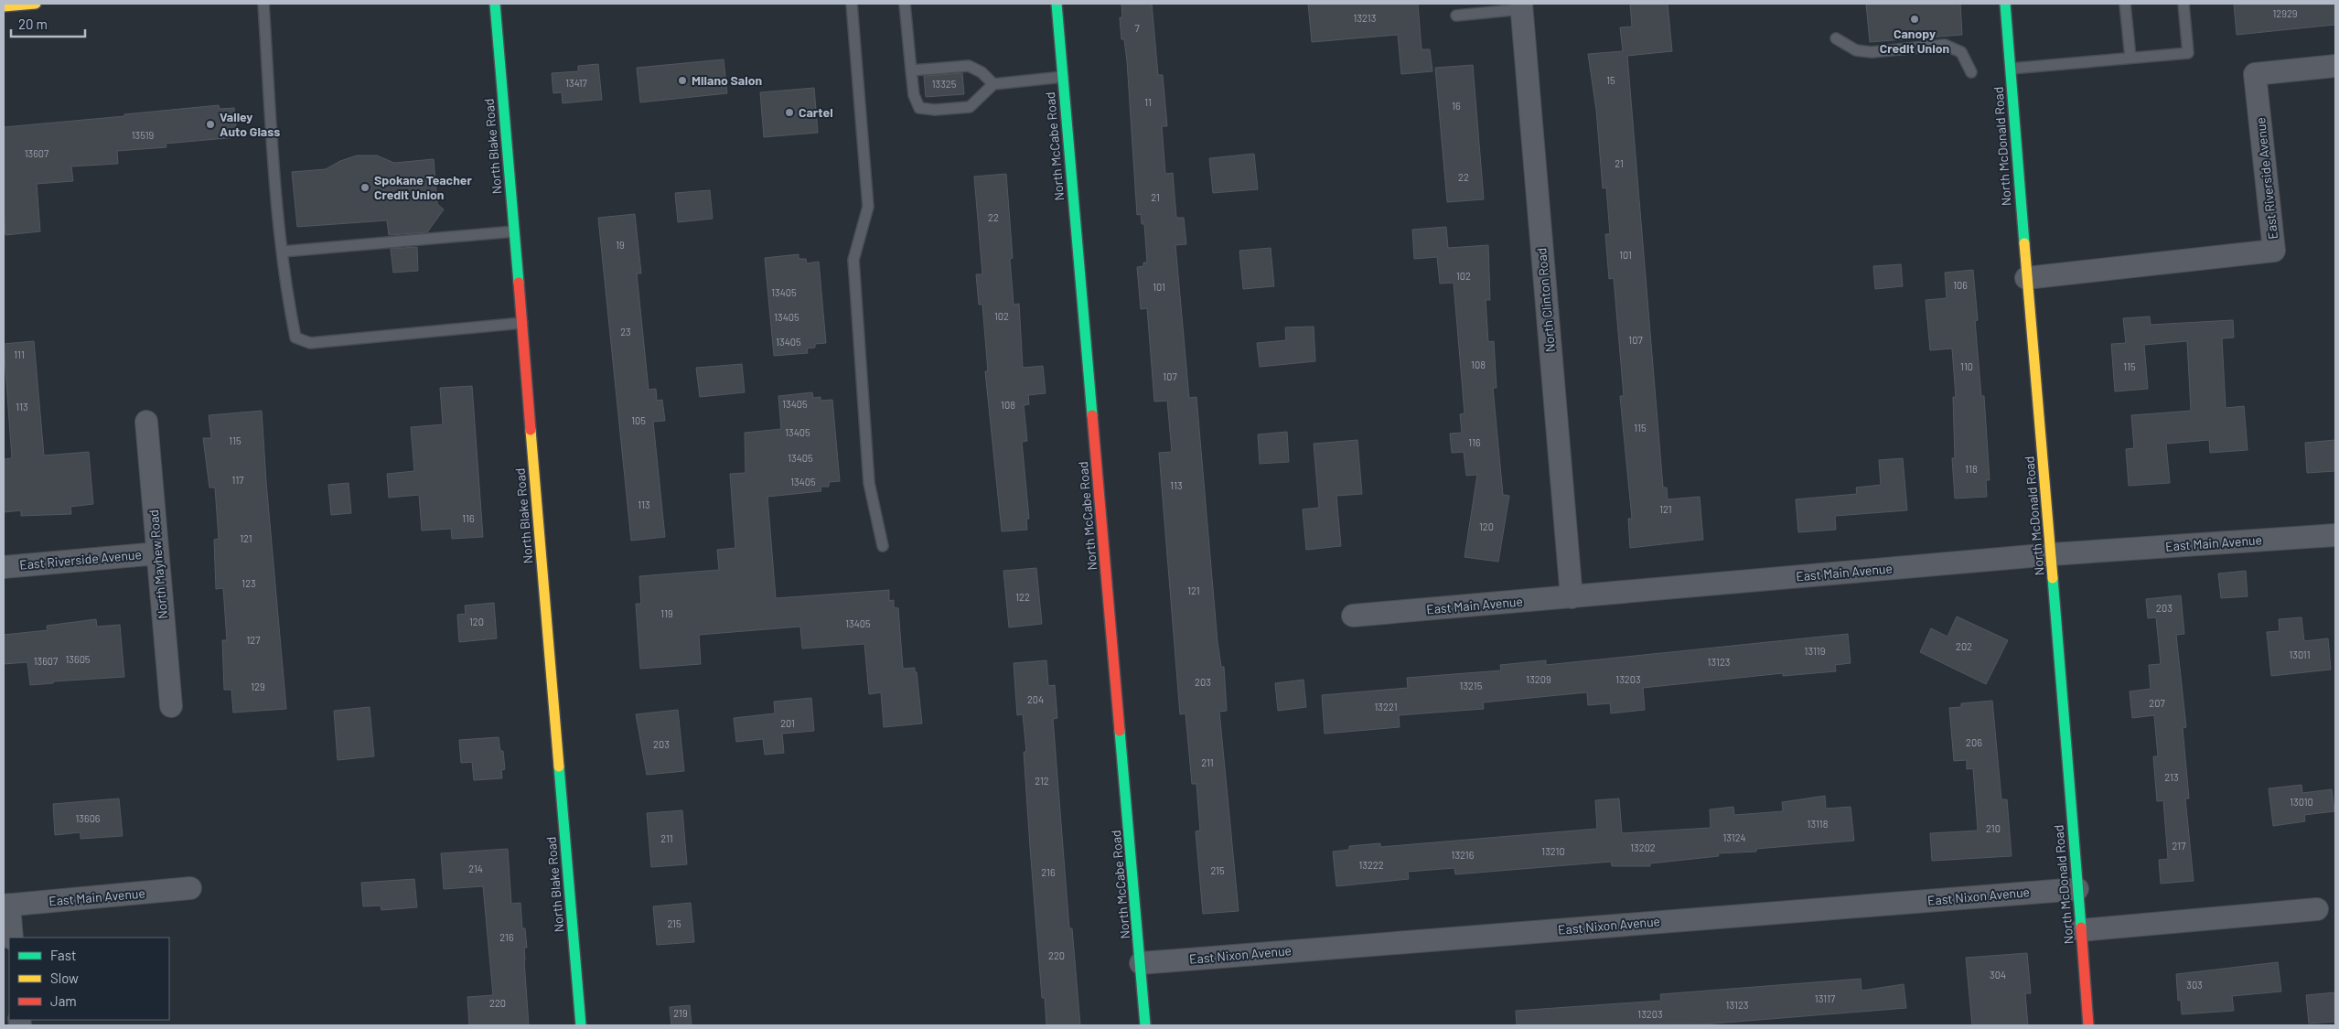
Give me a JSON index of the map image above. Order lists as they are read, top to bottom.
{
  "streets": {
    "street": [
      "North Blake Road",
      "North McCabe Road",
      "North McDonald Road",
      "East Riverside Avenue",
      "North Clinton Road",
      "East Main Avenue",
      "North Mayhew Road",
      "East Nixon Avenue"
    ]
  },
  "crossings": [
    ["North McCabe Road", "East Nixon Avenue"],
    ["North McDonald Road", "East Riverside Avenue"],
    ["North McDonald Road", "East Main Avenue"],
    ["North McDonald Road", "East Nixon Avenue"],
    ["East Riverside Avenue", "North Mayhew Road"],
    ["North Clinton Road", "East Main Avenue"]
  ],
  "places": [
    "Canopy Credit Union",
    "Milano Salon",
    "Cartel",
    "Valley Auto Glass",
    "Spokane Teacher Credit Union"
  ],
  "house_numbers": [
    "12929",
    "13213",
    "7",
    "15",
    "13417",
    "13325",
    "11",
    "16",
    "13519",
    "13607",
    "21",
    "22",
    "21",
    "22",
    "19",
    "101",
    "102",
    "106",
    "101",
    "13405",
    "102",
    "13405",
    "23",
    "107",
    "13405",
    "111",
    "108",
    "110",
    "115",
    "107",
    "13405",
    "108",
    "113",
    "105",
    "115",
    "13405",
    "115",
    "116",
    "13405",
    "118",
    "117",
    "13405",
    "113",
    "113",
    "121",
    "116",
    "120",
    "121",
    "123",
    "121",
    "122",
    "203",
    "119",
    "120",
    "13405",
    "127",
    "202",
    "13119",
    "13011",
    "13605",
    "13607",
    "13123",
    "13209",
    "13203",
    "203",
    "13215",
    "129",
    "204",
    "207",
    "13221",
    "201",
    "206",
    "203",
    "211",
    "213",
    "212",
    "13010",
    "13606",
    "13118",
    "210",
    "13124",
    "211",
    "217",
    "13202",
    "13210",
    "13216",
    "13222",
    "214",
    "215",
    "216",
    "215",
    "216",
    "220",
    "304",
    "303",
    "13117",
    "220",
    "13123",
    "219",
    "13203"
  ],
  "legend": ["Fast", "Slow", "Jam"],
  "scale_bar": "20 m"
}
